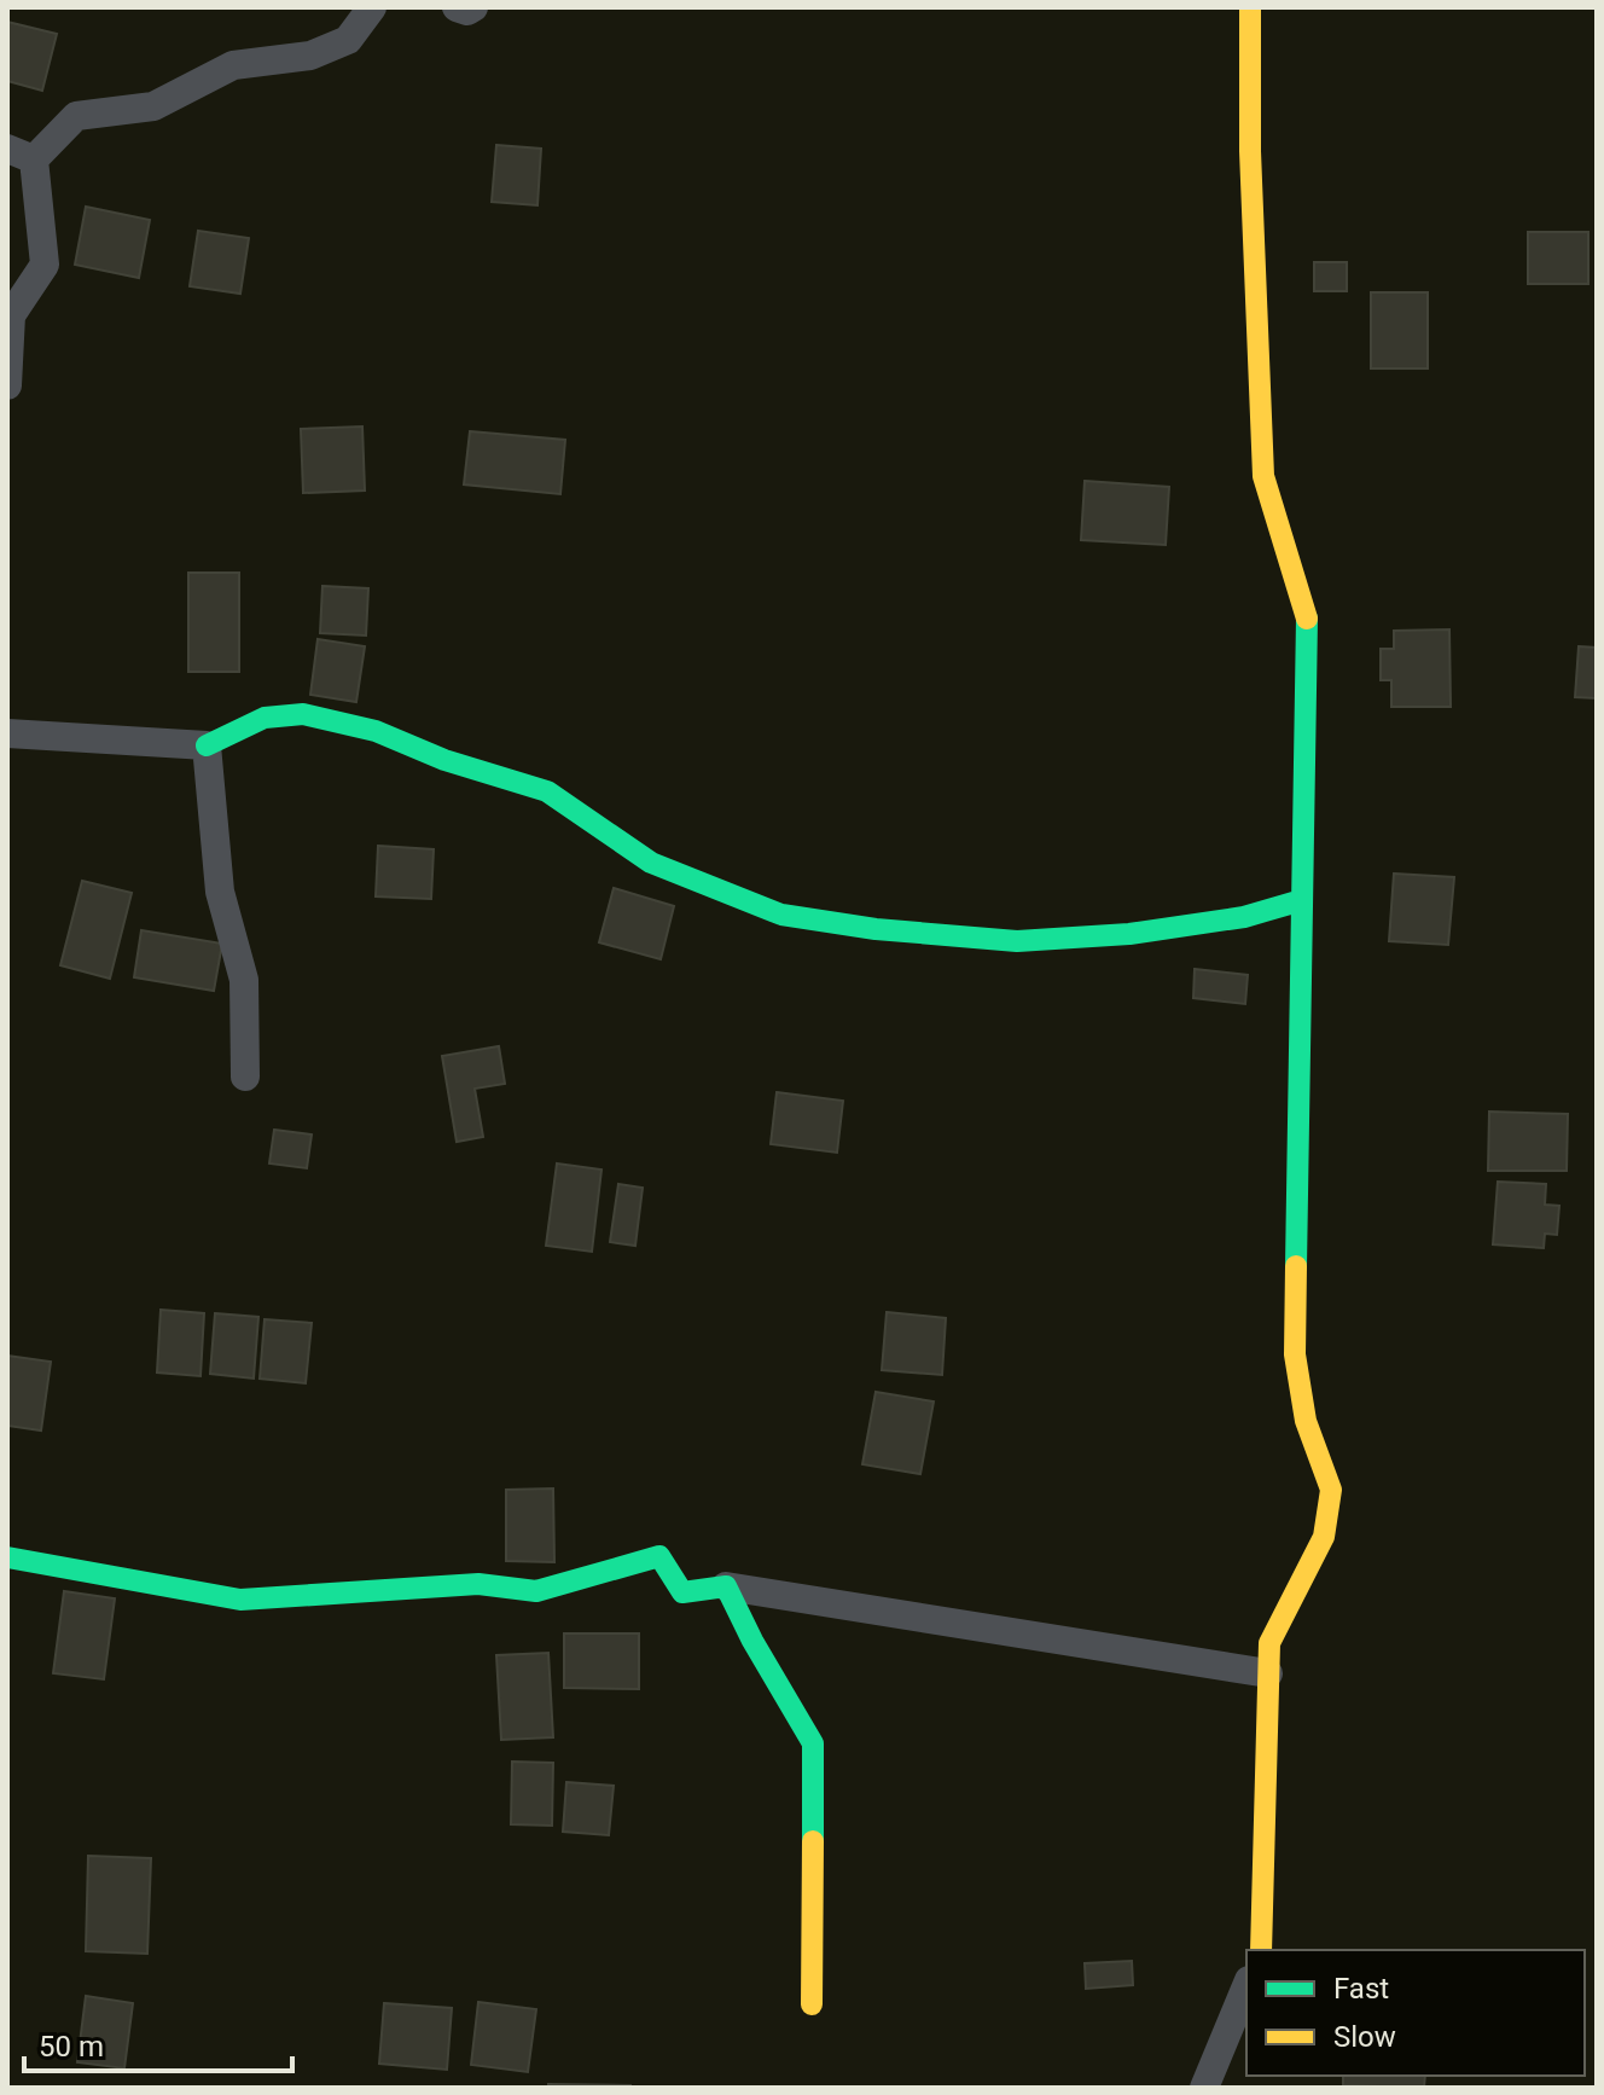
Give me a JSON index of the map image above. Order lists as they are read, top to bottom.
{
  "legend": ["Fast", "Slow"],
  "scale_bar": "50 m"
}
